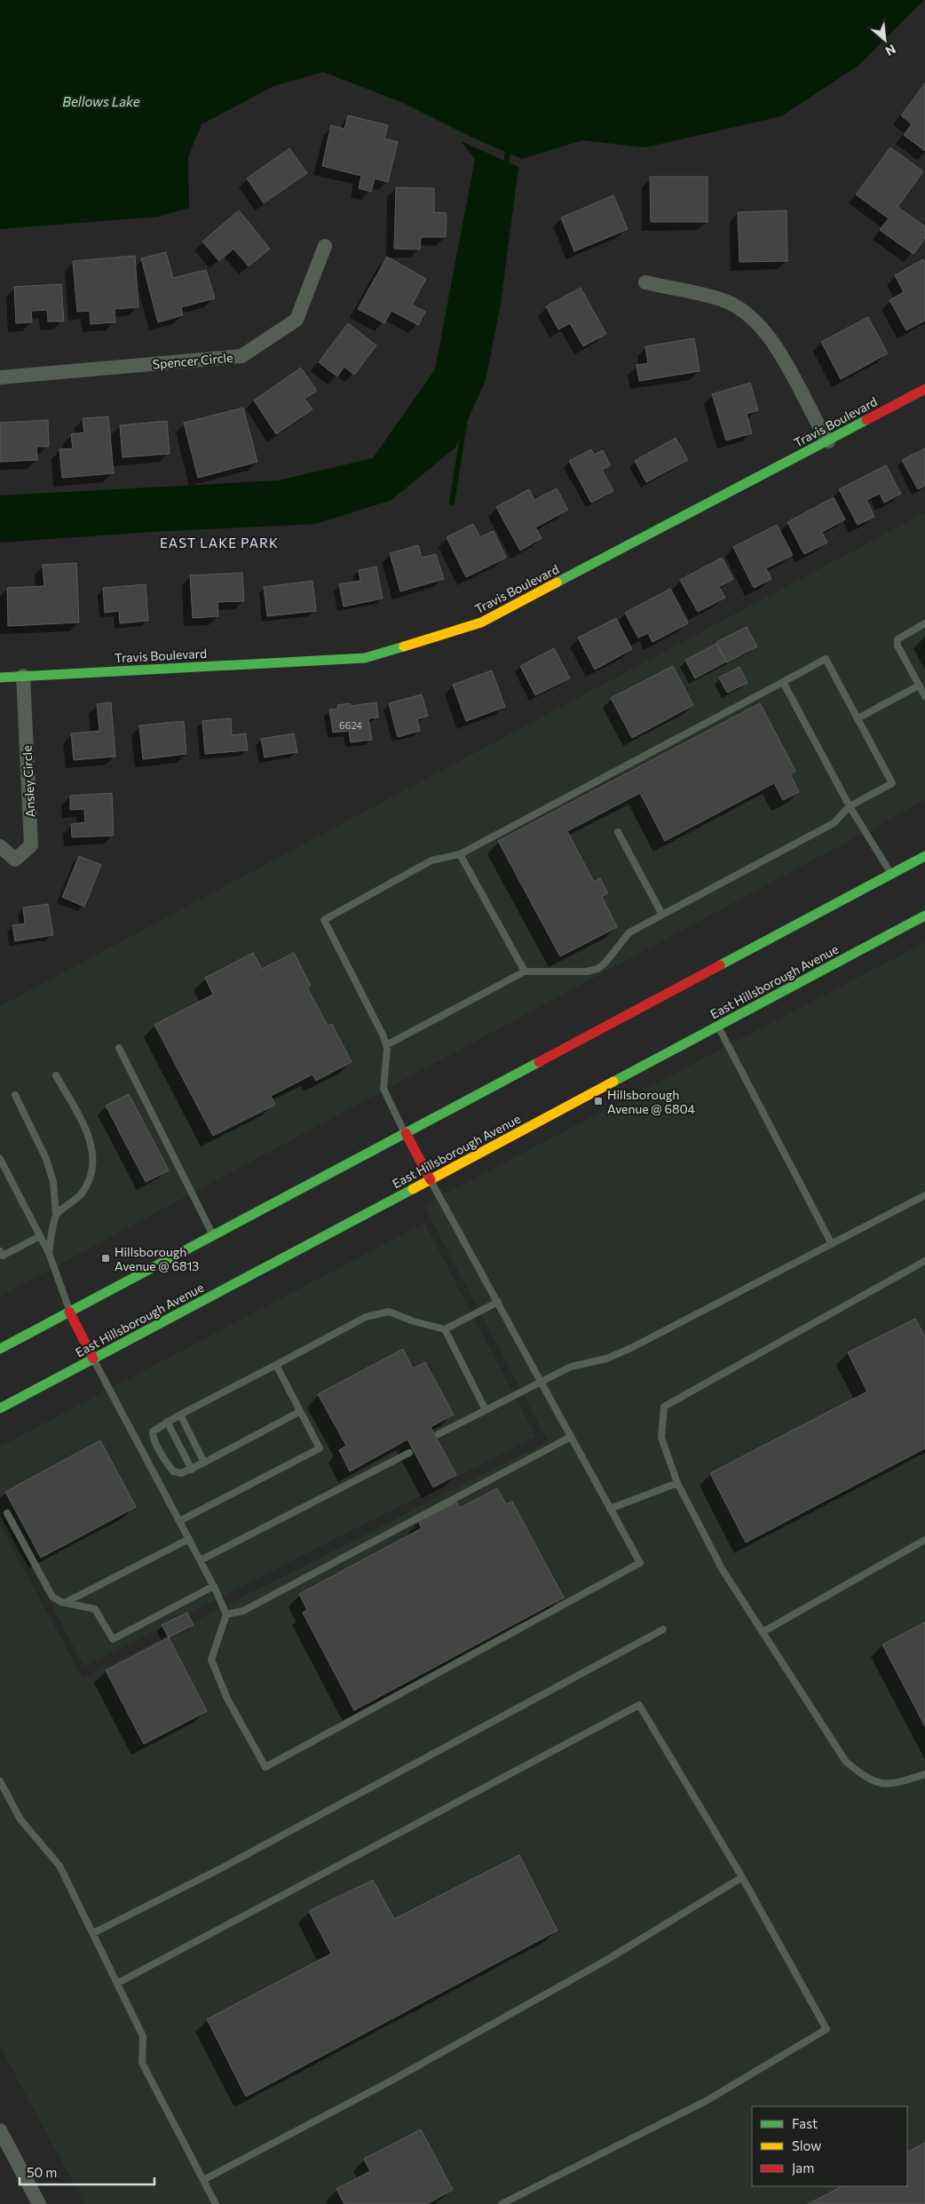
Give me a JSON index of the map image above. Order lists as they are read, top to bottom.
{
  "streets": {
    "main road": ["Travis Boulevard", "East Hillsborough Avenue"],
    "street": ["Spencer Circle", "Ansley Circle"]
  },
  "crossings": [
    ["Travis Boulevard", "Ansley Circle"]
  ],
  "districts": ["EAST LAKE PARK"],
  "water": ["Bellows Lake"],
  "places": {
    "transit": ["Hillsborough Avenue @ 6804", "Hillsborough Avenue @ 6813"]
  },
  "house_numbers": ["6624"],
  "legend": ["Fast", "Slow", "Jam"],
  "scale_bar": "50 m",
  "north": "bottom right"
}
